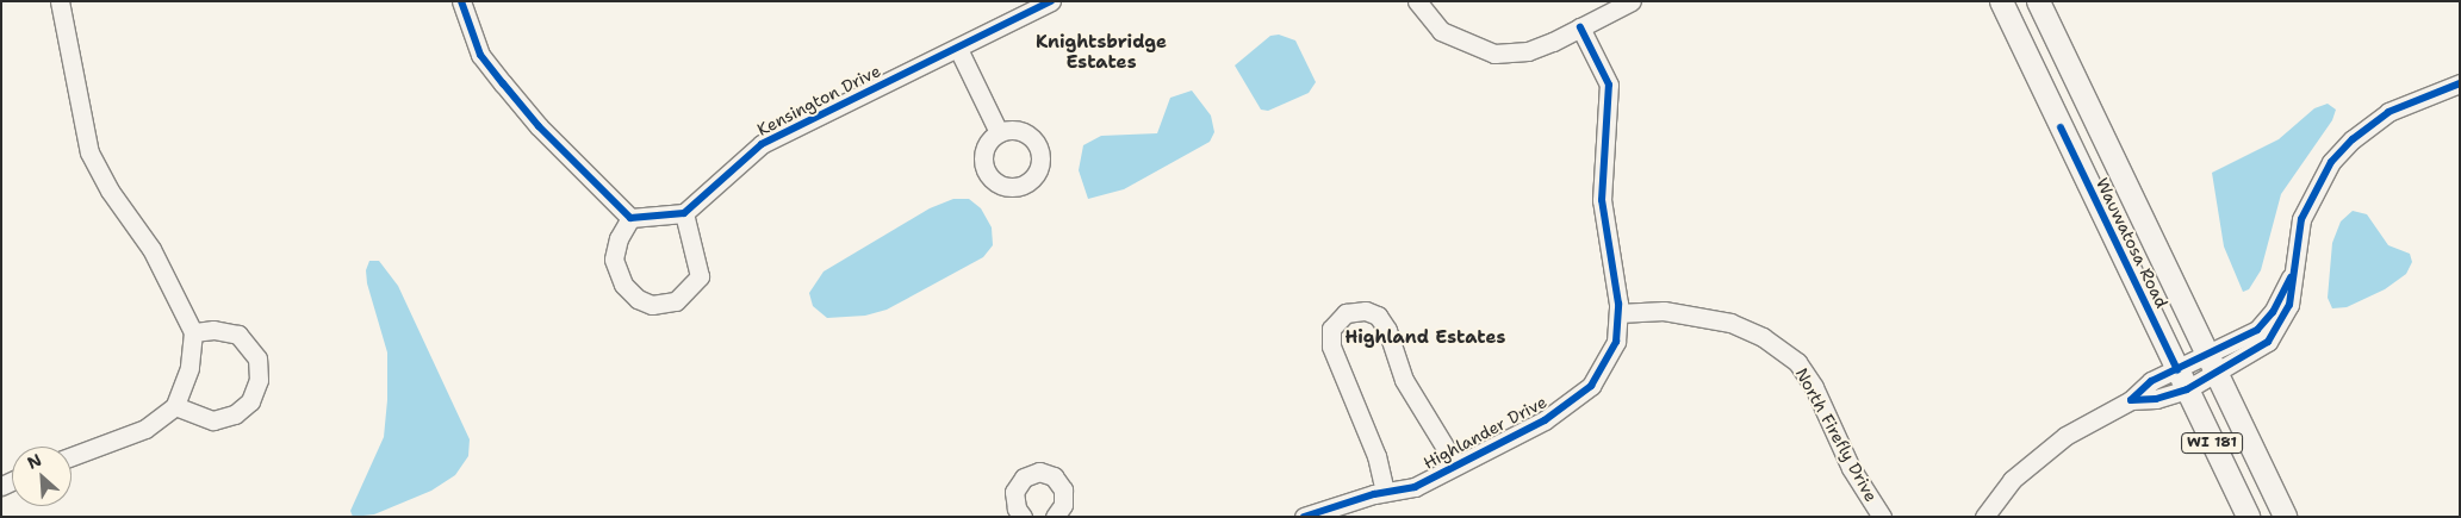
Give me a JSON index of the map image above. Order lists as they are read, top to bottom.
{
  "streets": {
    "main road": ["Wauwatosa Road", "WI 181"],
    "street": ["Kensington Drive", "Highlander Drive", "North Firefly Drive"]
  },
  "crossings": [
    ["Highlander Drive", "North Firefly Drive"]
  ],
  "districts": ["Knightsbridge Estates", "Highland Estates"],
  "north": "top left"
}
